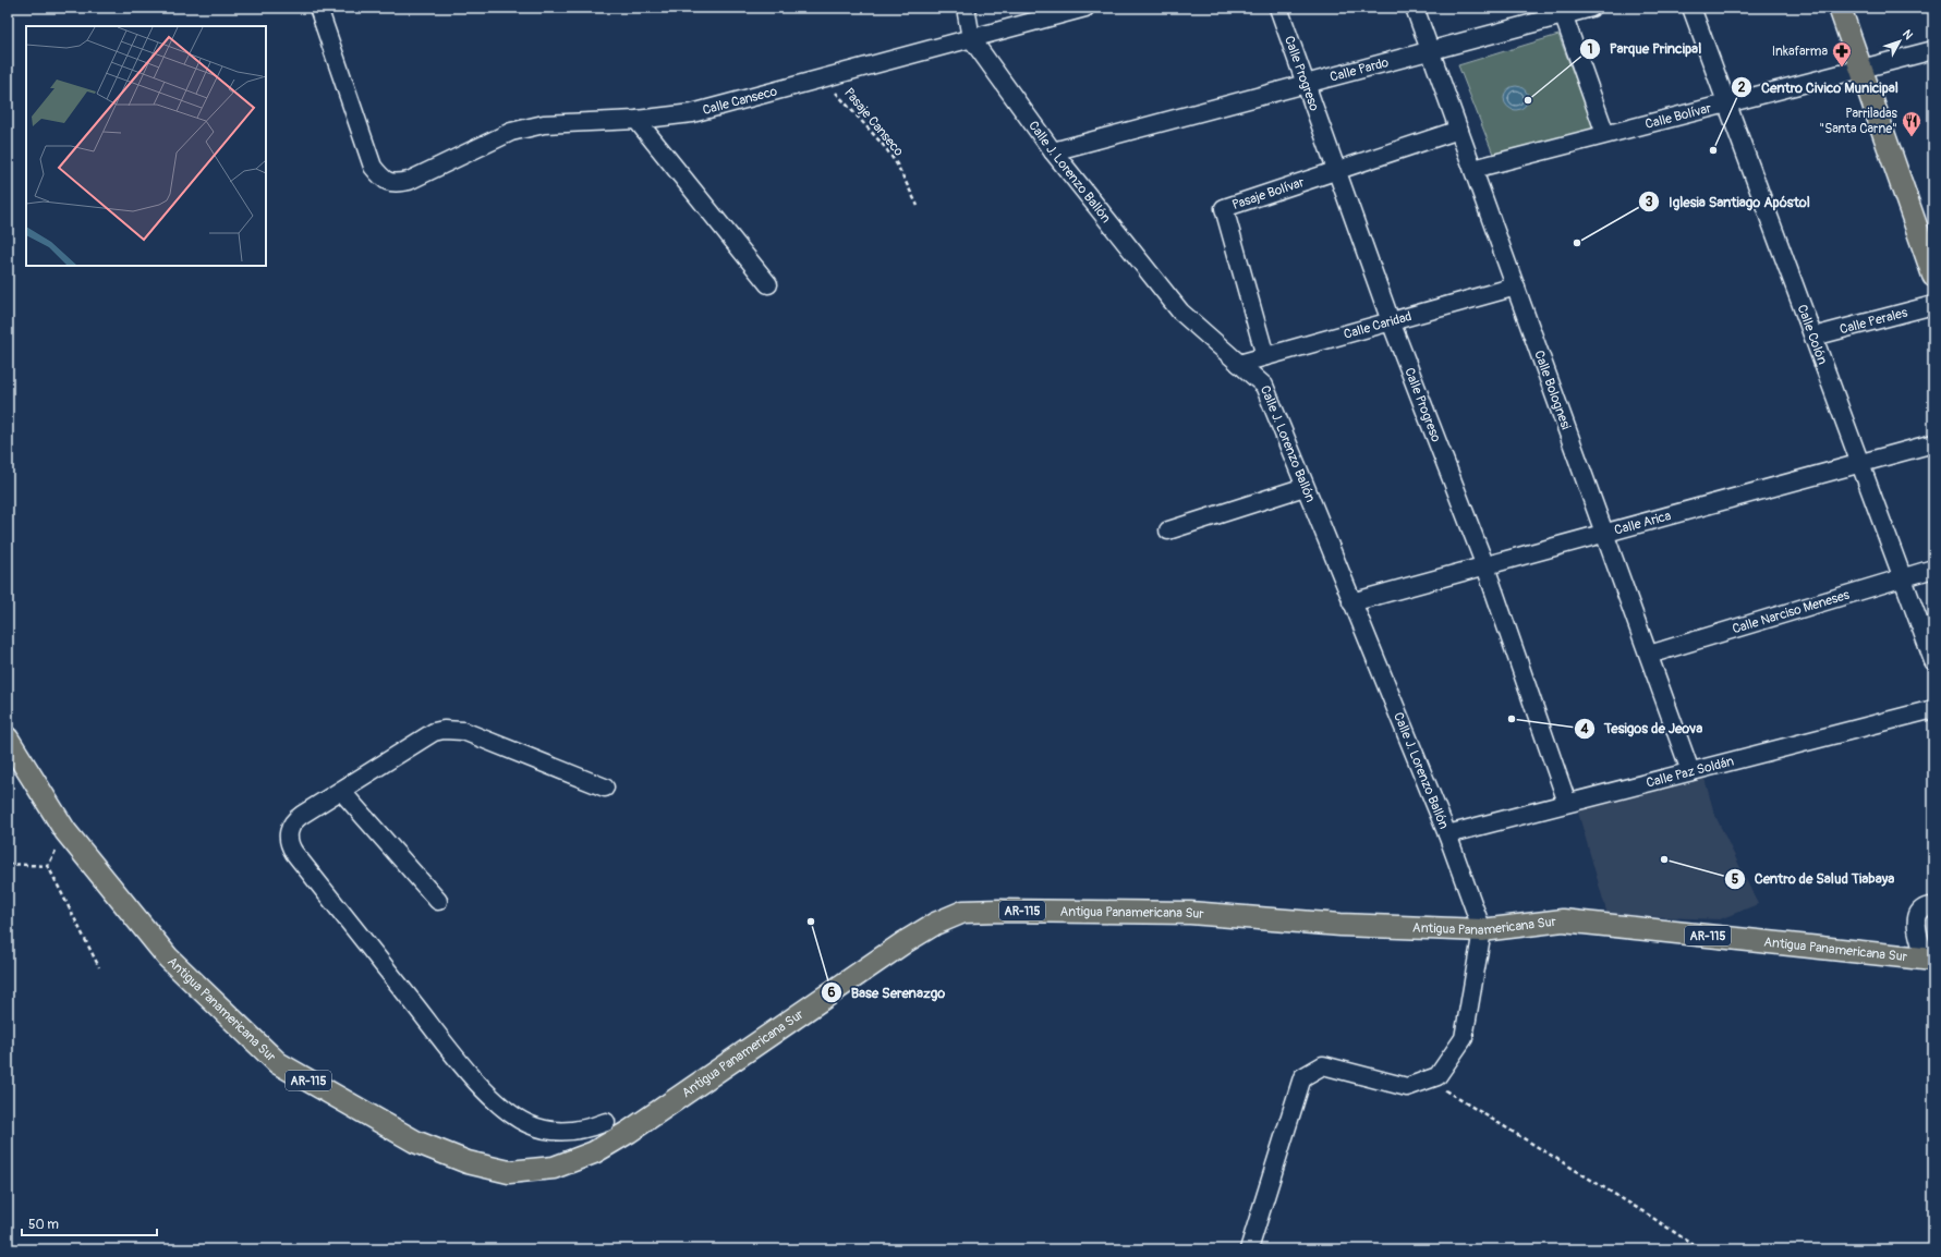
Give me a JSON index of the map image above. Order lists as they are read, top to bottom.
{
  "streets": {
    "main road": ["AR-115", "Antigua Panamericana Sur"],
    "street": [
      "Calle Pardo",
      "Calle Progreso",
      "Calle Canseco",
      "Calle Bolívar",
      "Calle J. Lorenzo Ballón",
      "Pasaje Bolívar",
      "Calle Perales",
      "Calle Caridad",
      "Calle Colón",
      "Calle Bolognesi",
      "Calle Arica",
      "Calle Narciso Meneses",
      "Calle Paz Soldán"
    ],
    "path": ["Pasaje Canseco"]
  },
  "crossings": [
    ["Calle Pardo", "Calle Progreso"],
    ["Calle Pardo", "Calle J. Lorenzo Ballón"],
    ["Calle Pardo", "Calle Bolognesi"],
    ["Calle Progreso", "Pasaje Bolívar"],
    ["Calle Progreso", "Calle Caridad"],
    ["Calle Progreso", "Calle Arica"],
    ["Calle Progreso", "Calle Paz Soldán"],
    ["Calle Canseco", "Pasaje Canseco"],
    ["Calle Canseco", "Calle J. Lorenzo Ballón"],
    ["Calle Bolívar", "Calle Colón"],
    ["Calle Bolívar", "Calle Bolognesi"],
    ["Calle J. Lorenzo Ballón", "Calle Caridad"],
    ["Calle J. Lorenzo Ballón", "Calle Arica"],
    ["Calle J. Lorenzo Ballón", "Calle Paz Soldán"],
    ["Calle J. Lorenzo Ballón", "Antigua Panamericana Sur"],
    ["Pasaje Bolívar", "Calle Caridad"],
    ["Pasaje Bolívar", "Calle Bolognesi"],
    ["Calle Perales", "Calle Colón"],
    ["Calle Caridad", "Calle Bolognesi"],
    ["Calle Colón", "Calle Arica"],
    ["Calle Colón", "Calle Narciso Meneses"],
    ["Calle Bolognesi", "Calle Arica"],
    ["Calle Bolognesi", "Calle Narciso Meneses"],
    ["Calle Bolognesi", "Calle Paz Soldán"]
  ],
  "places": {
    "pharmacy": ["Inkafarma"],
    "other": [
      "Parque Principal",
      "Centro Civico Municipal",
      "Iglesia Santiago Apóstol",
      "Tesigos de Jeova",
      "Centro de Salud Tiabaya",
      "Base Serenazgo"
    ],
    "restaurant": ["Parriladas \"Santa Carne\""]
  },
  "scale_bar": "50 m",
  "north": "top right"
}
